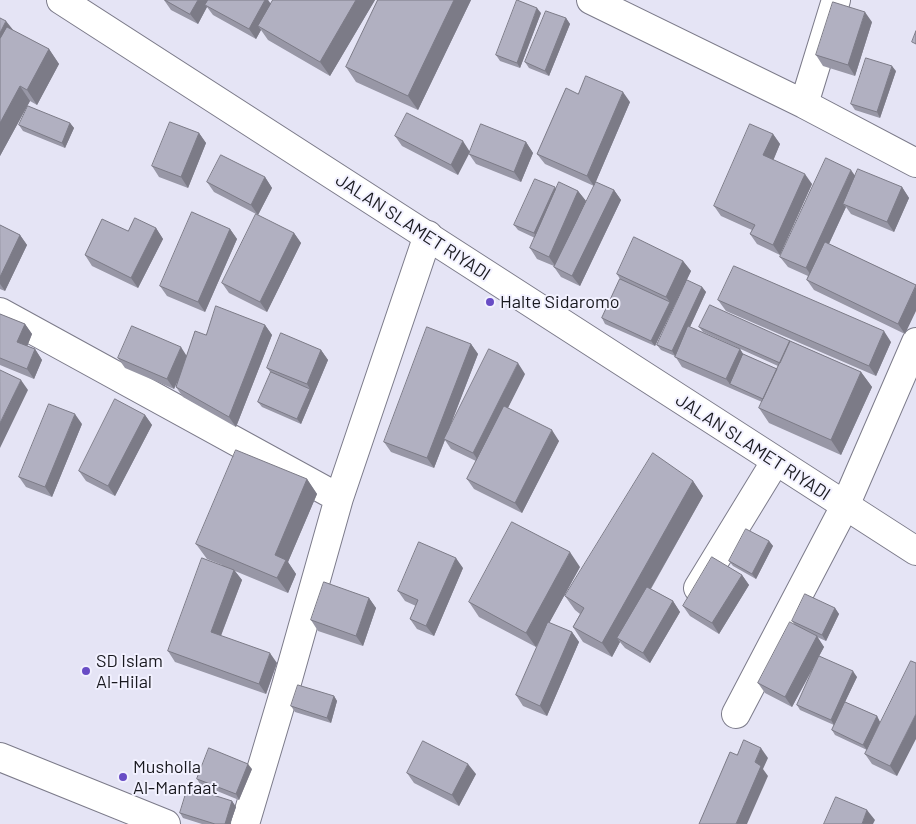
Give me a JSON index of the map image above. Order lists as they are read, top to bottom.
{
  "streets": {
    "street": ["JALAN SLAMET RIYADI"]
  },
  "places": ["Halte Sidaromo", "SD Islam Al-Hilal", "Musholla Al-Manfaat"]
}
